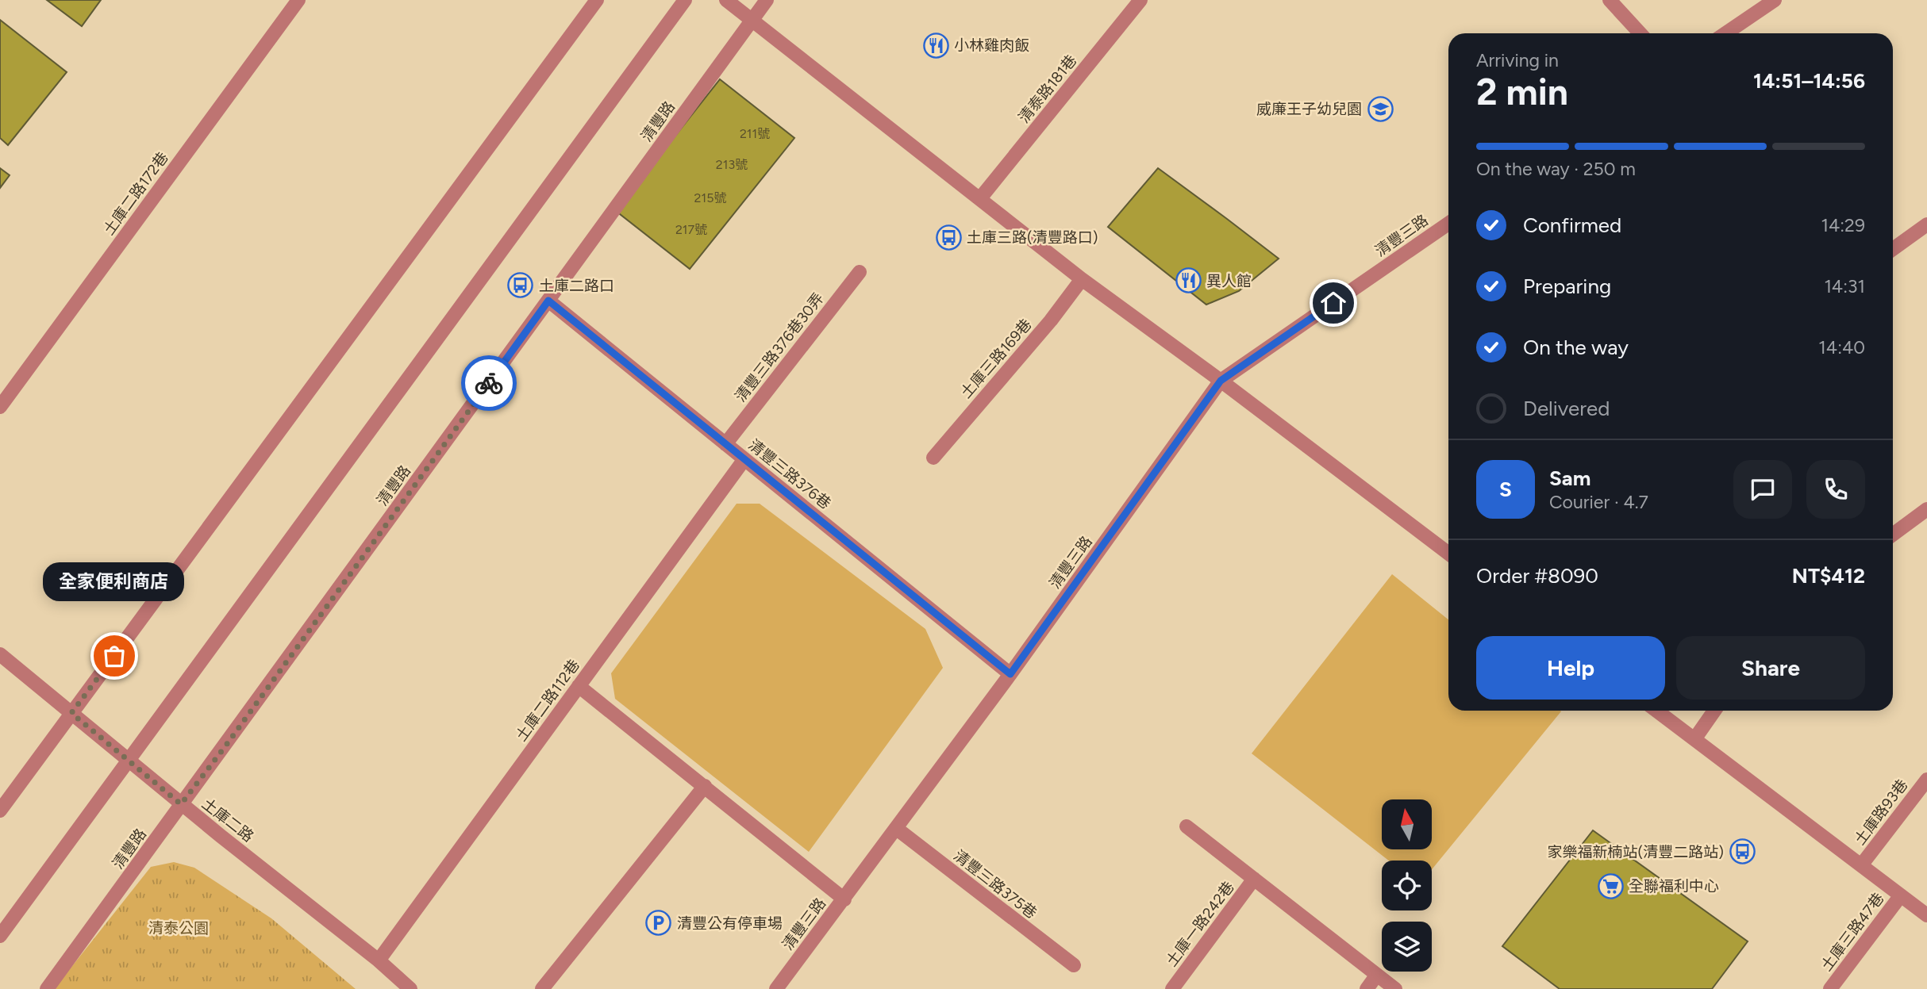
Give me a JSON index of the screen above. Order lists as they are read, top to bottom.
{
  "streets": {
    "street": [
      "清泰路181巷",
      "清豐路",
      "土庫二路172巷",
      "清豐三路",
      "清豐三路376巷30弄",
      "土庫三路169巷",
      "清豐三路376巷",
      "土庫二路112巷",
      "土庫路93巷",
      "土庫二路",
      "清豐三路375巷",
      "土庫一路242巷",
      "土庫三路47巷"
    ]
  },
  "crossings": [
    ["清豐路", "清豐三路376巷"],
    ["清豐路", "土庫二路"],
    ["清豐三路", "清豐三路376巷"],
    ["清豐三路", "清豐三路375巷"],
    ["清豐三路376巷30弄", "清豐三路376巷"],
    ["清豐三路376巷", "土庫二路112巷"],
    ["土庫二路112巷", "土庫二路"]
  ],
  "parks": ["清泰公園"],
  "places": {
    "restaurant": ["小林雞肉飯", "異人館"],
    "school or university": ["威廉王子幼兒園"],
    "bus stop": ["土庫三路(清豐路口)", "土庫二路口", "家樂福新楠站(清豐二路站)"],
    "other": ["全家便利商店"],
    "supermarket": ["全聯福利中心"],
    "parking": ["清豐公有停車場"]
  },
  "house_numbers": [
    "211號",
    "213號",
    "215號",
    "217號"
  ],
  "north": "top",
  "page": {
    "heading": ["2 min", "Arriving in", "14:51–14:56"],
    "panel": [
      "Sam",
      "Courier · 4.7",
      "Order #8090",
      "NT$412"
    ],
    "bar": "On the way · 250 m",
    "list": [
      ["Confirmed", "14:29"],
      ["Preparing", "14:31"],
      ["On the way", "14:40"],
      "Delivered"
    ],
    "round": "S",
    "bubble": "全家便利商店",
    "buttons": ["Help", "Share"]
  }
}
